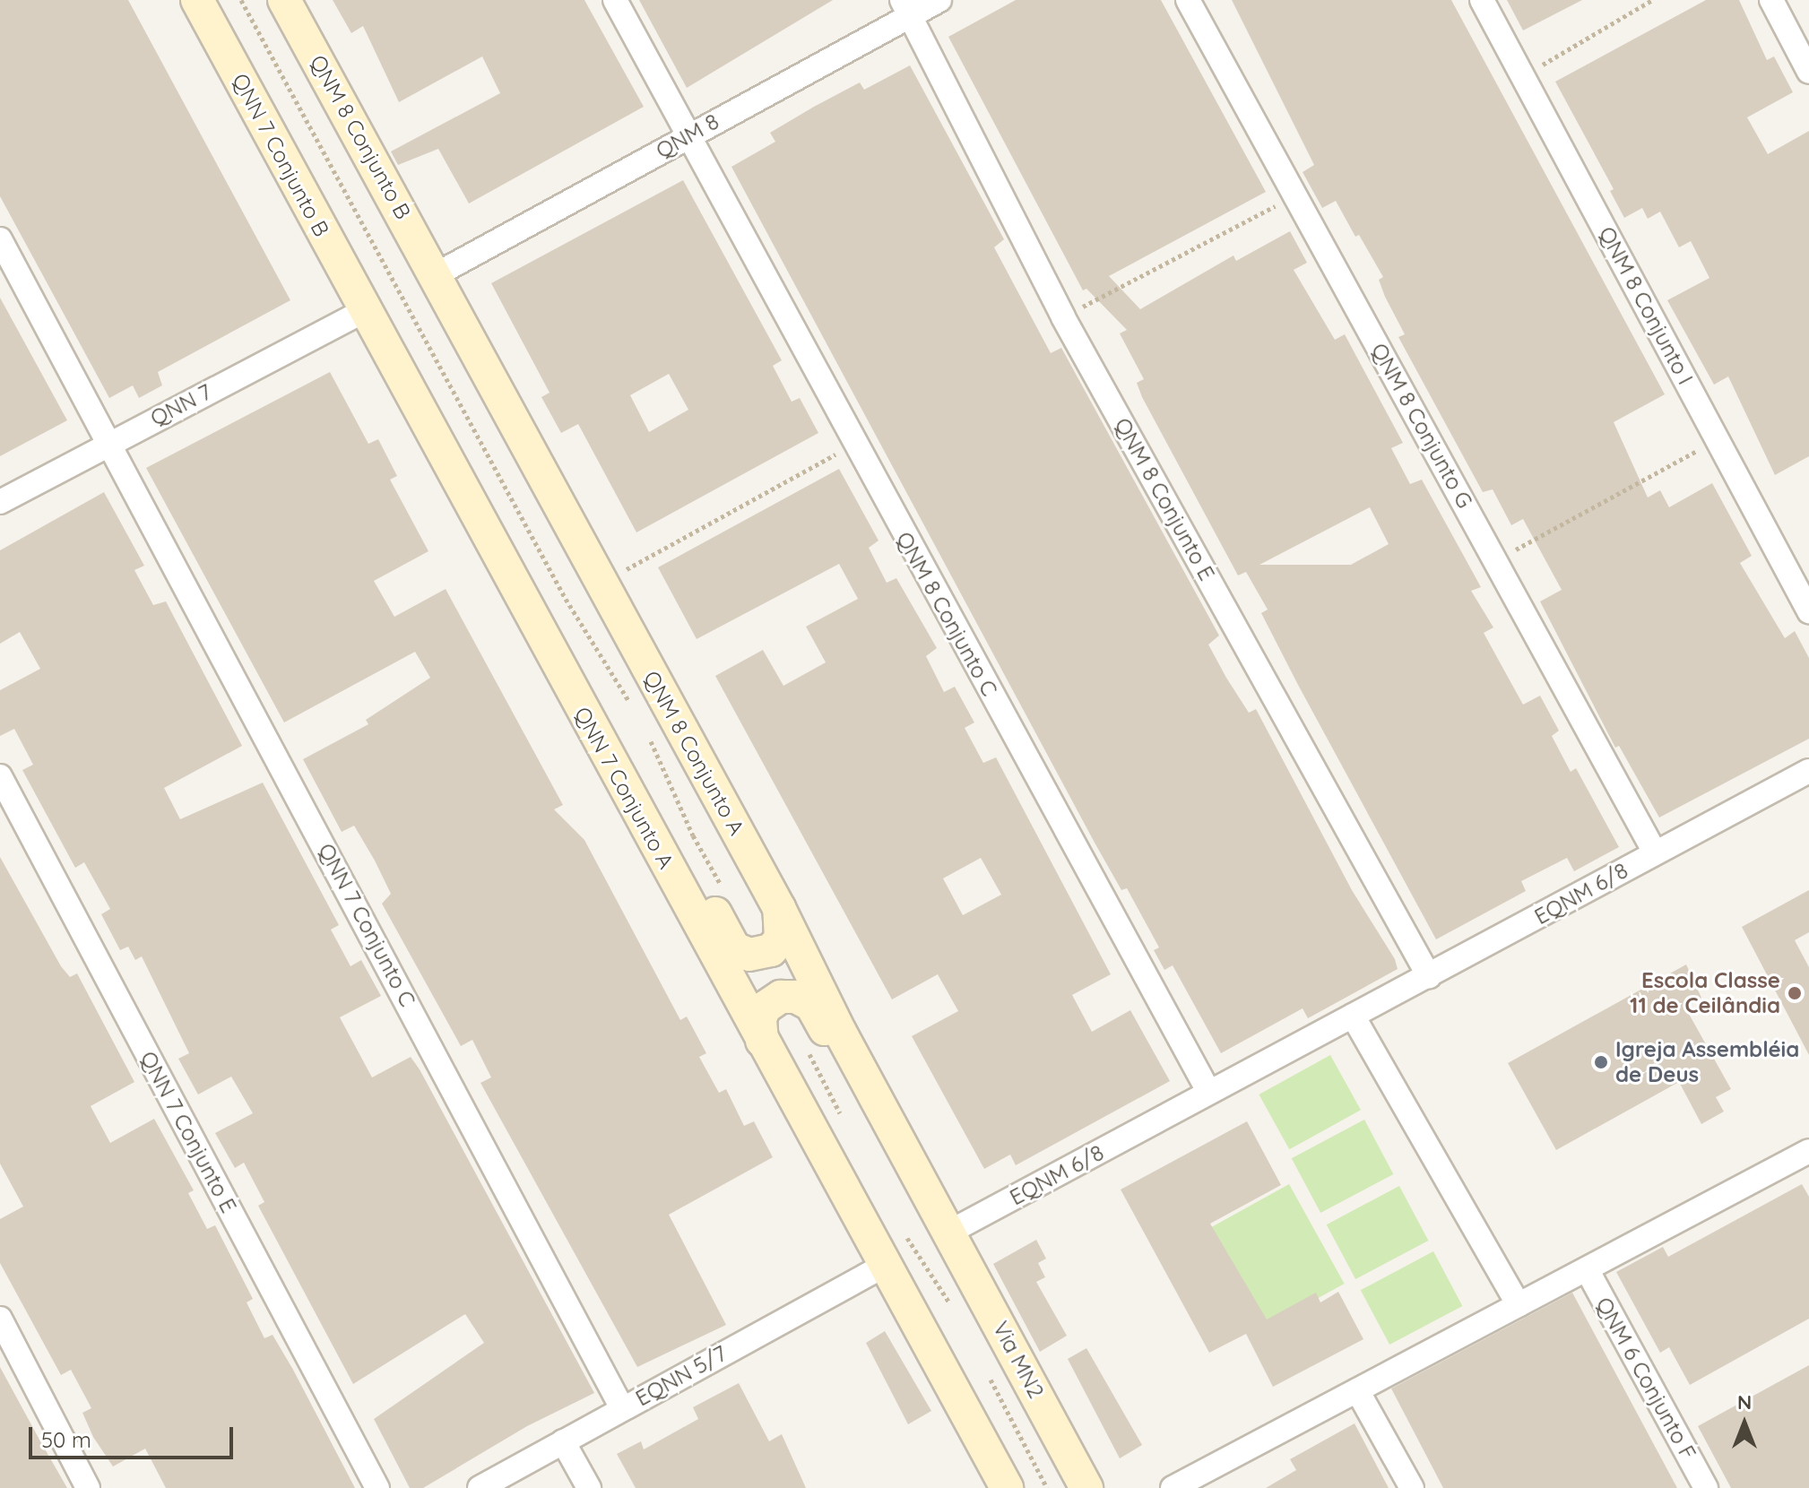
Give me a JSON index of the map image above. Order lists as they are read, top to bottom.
{
  "streets": {
    "main road": [
      "QNM 8 Conjunto B",
      "QNN 7 Conjunto B",
      "QNM 8 Conjunto A",
      "QNN 7 Conjunto A",
      "Via MN2"
    ],
    "street": [
      "QNM 8",
      "QNM 8 Conjunto I",
      "QNN 7",
      "QNM 8 Conjunto G",
      "QNM 8 Conjunto E",
      "QNM 8 Conjunto C",
      "EQNM 6/8",
      "QNN 7 Conjunto C",
      "QNN 7 Conjunto E",
      "EQNN 5/7",
      "QNM 6 Conjunto F"
    ]
  },
  "crossings": [
    ["QNM 8", "QNM 8 Conjunto B"],
    ["QNM 8", "QNM 8 Conjunto E"],
    ["QNM 8", "QNM 8 Conjunto C"],
    ["QNM 8", "QNM 8 Conjunto A"],
    ["QNM 8 Conjunto B", "QNM 8 Conjunto A"],
    ["QNN 7 Conjunto B", "QNN 7"],
    ["QNN 7 Conjunto B", "QNN 7 Conjunto A"],
    ["QNN 7", "QNN 7 Conjunto A"],
    ["QNN 7", "QNN 7 Conjunto C"],
    ["QNM 8 Conjunto G", "EQNM 6/8"],
    ["QNM 8 Conjunto E", "EQNM 6/8"],
    ["QNM 8 Conjunto C", "EQNM 6/8"],
    ["QNM 8 Conjunto A", "EQNM 6/8"],
    ["QNM 8 Conjunto A", "Via MN2"],
    ["QNN 7 Conjunto A", "EQNN 5/7"],
    ["EQNM 6/8", "Via MN2"],
    ["QNN 7 Conjunto C", "EQNN 5/7"]
  ],
  "places": ["Escola Classe 11 de Ceilândia", "Igreja Assembléia de Deus"],
  "scale_bar": "50 m",
  "north": "top"
}
